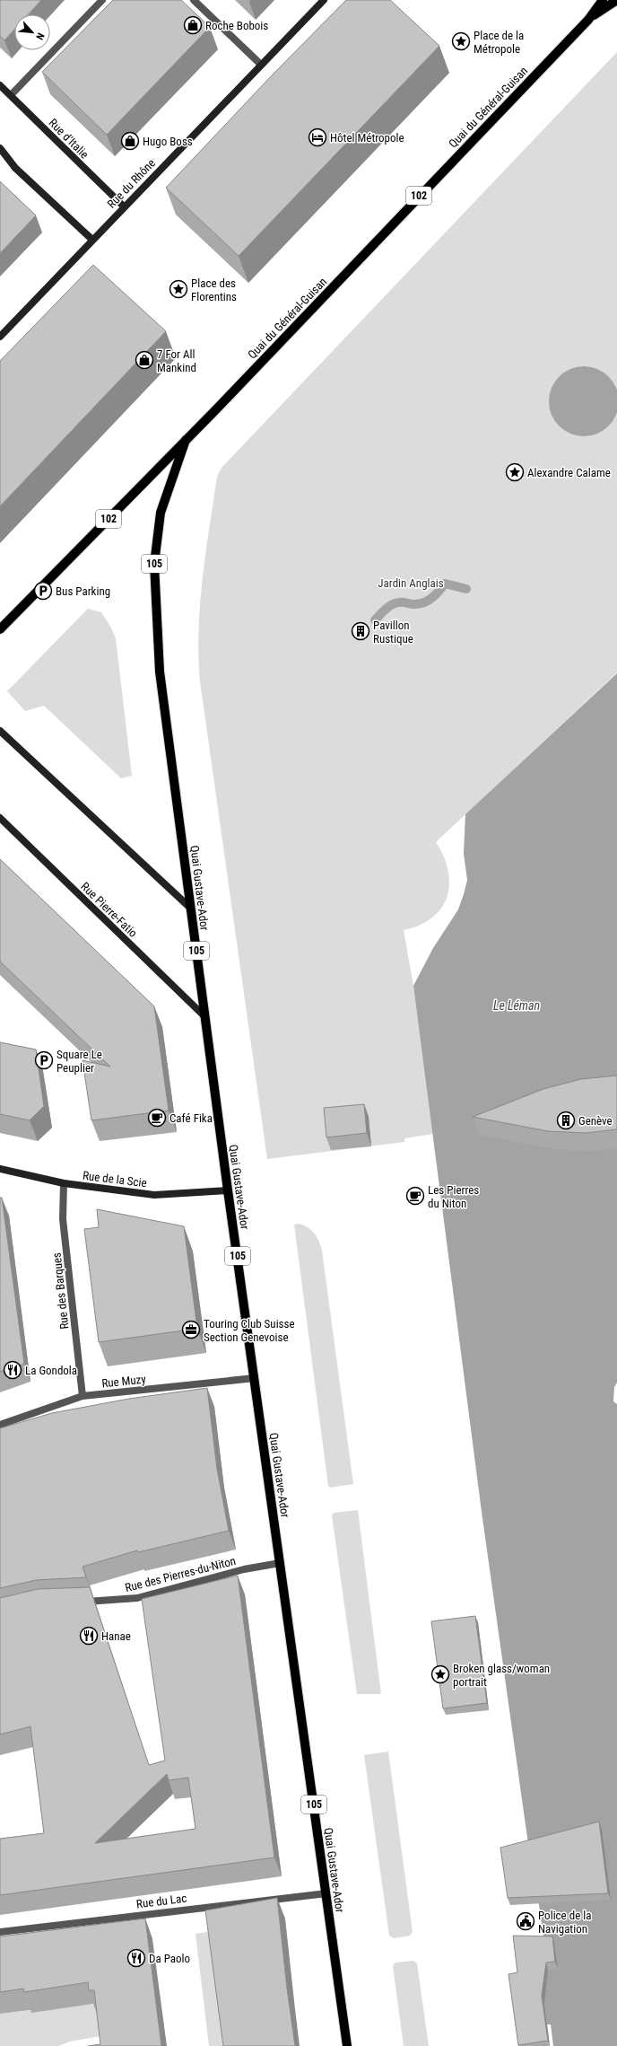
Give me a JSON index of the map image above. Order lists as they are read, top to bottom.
{
  "streets": {
    "main road": [
      "Quai du Général-Guisan",
      "102",
      "105",
      "Quai Gustave-Ador"
    ],
    "street": [
      "Rue d'Italie",
      "Rue du Rhône",
      "Rue Pierre-Fatio",
      "Rue de la Scie",
      "Rue des Barques",
      "Rue Muzy",
      "Rue des Pierres-du-Niton",
      "Rue du Lac"
    ]
  },
  "crossings": [
    ["Quai du Général-Guisan", "Quai Gustave-Ador"],
    ["Rue d'Italie", "Rue du Rhône"],
    ["Quai Gustave-Ador", "Rue Pierre-Fatio"],
    ["Quai Gustave-Ador", "Rue de la Scie"],
    ["Quai Gustave-Ador", "Rue Muzy"],
    ["Quai Gustave-Ador", "Rue des Pierres-du-Niton"],
    ["Quai Gustave-Ador", "Rue du Lac"],
    ["Rue de la Scie", "Rue des Barques"],
    ["Rue des Barques", "Rue Muzy"]
  ],
  "water": ["Le Léman"],
  "parks": ["Jardin Anglais"],
  "places": {
    "shop": ["Roche Bobois", "Hugo Boss", "7 For All Mankind"],
    "place": [
      "Place de la Métropole",
      "Place des Florentins",
      "Alexandre Calame",
      "Broken glass/woman portrait"
    ],
    "hotel": ["Hôtel Métropole"],
    "parking": ["Bus Parking", "Square Le Peuplier"],
    "building": ["Pavillon Rustique", "Genève"],
    "cafe": ["Café Fika", "Les Pierres du Niton"],
    "office": ["Touring Club Suisse Section Genevoise"],
    "restaurant": ["La Gondola", "Hanae", "Da Paolo"],
    "public building": ["Police de la Navigation"]
  },
  "north": "bottom right"
}
